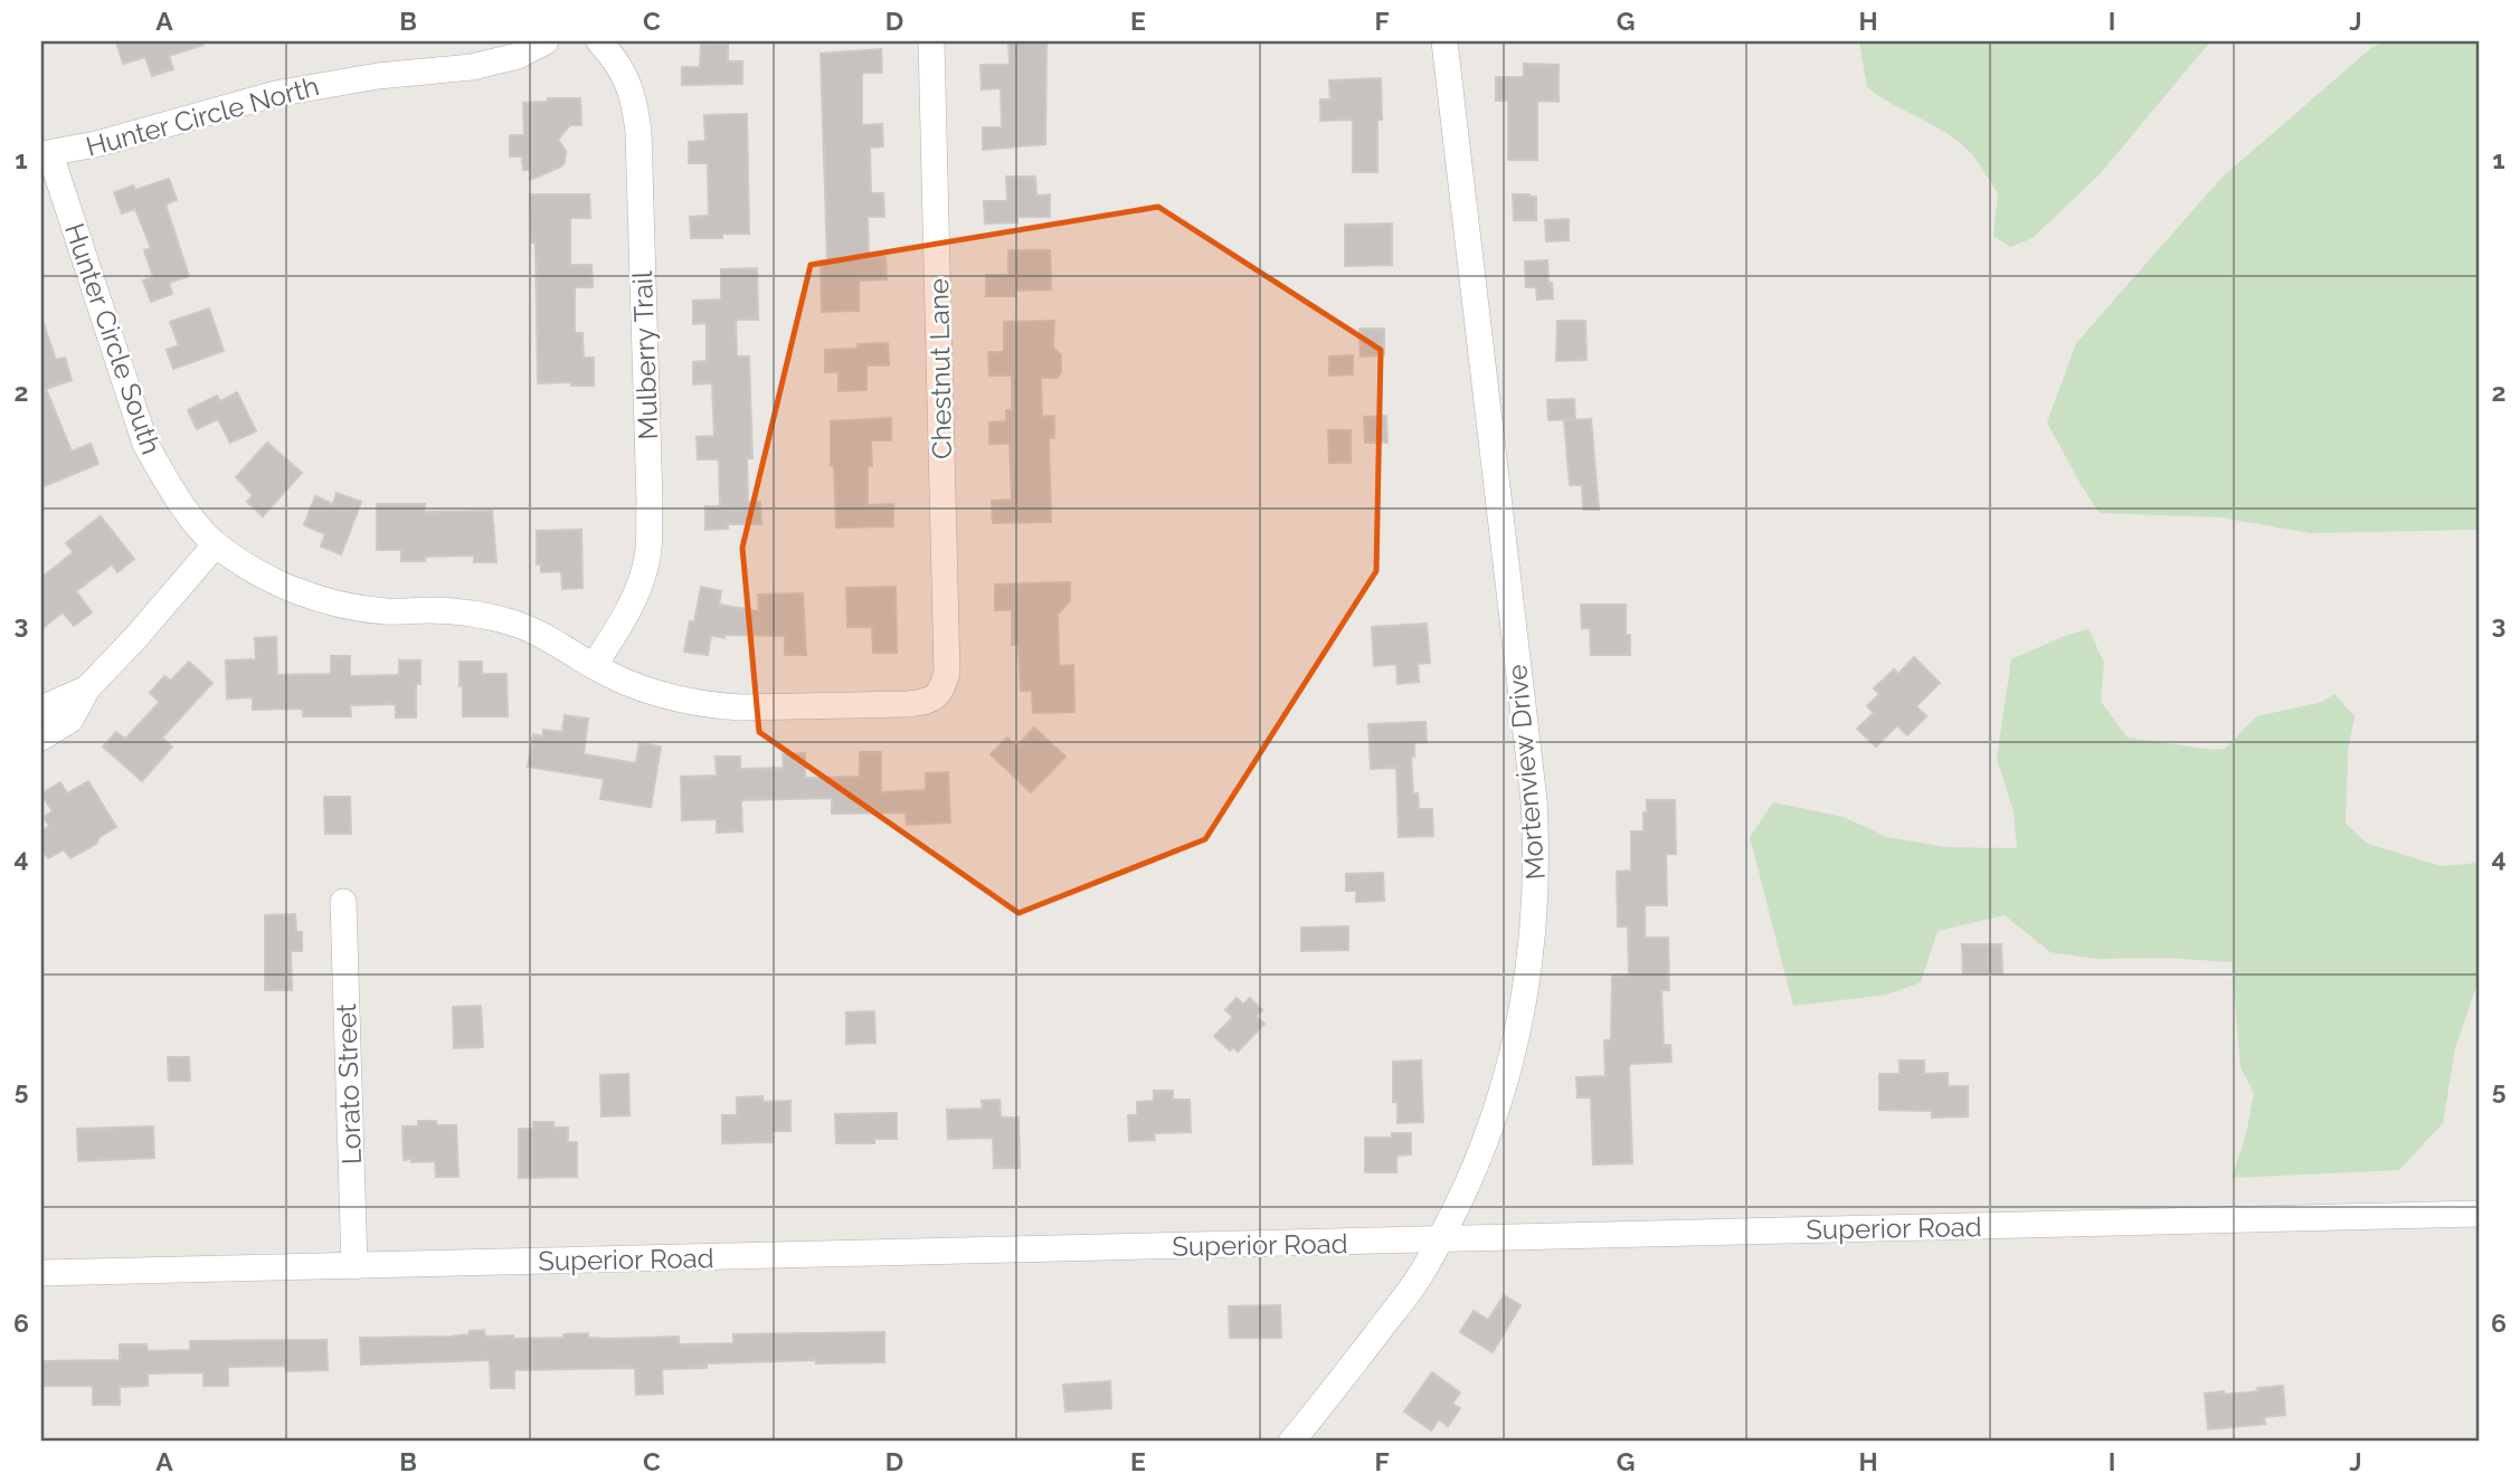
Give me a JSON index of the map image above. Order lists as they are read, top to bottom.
{
  "streets": {
    "street": [
      "Hunter Circle North",
      "Hunter Circle South",
      "Mulberry Trail",
      "Chestnut Lane",
      "Mortenview Drive",
      "Lorato Street",
      "Superior Road"
    ]
  },
  "crossings": [
    ["Hunter Circle North", "Hunter Circle South"],
    ["Hunter Circle South", "Mulberry Trail"],
    ["Hunter Circle South", "Chestnut Lane"],
    ["Mortenview Drive", "Superior Road"],
    ["Lorato Street", "Superior Road"]
  ],
  "grid": {
    "columns": [
      "A",
      "B",
      "C",
      "D",
      "E",
      "F",
      "G",
      "H",
      "I",
      "J"
    ],
    "rows": [
      "1",
      "2",
      "3",
      "4",
      "5",
      "6"
    ]
  }
}
